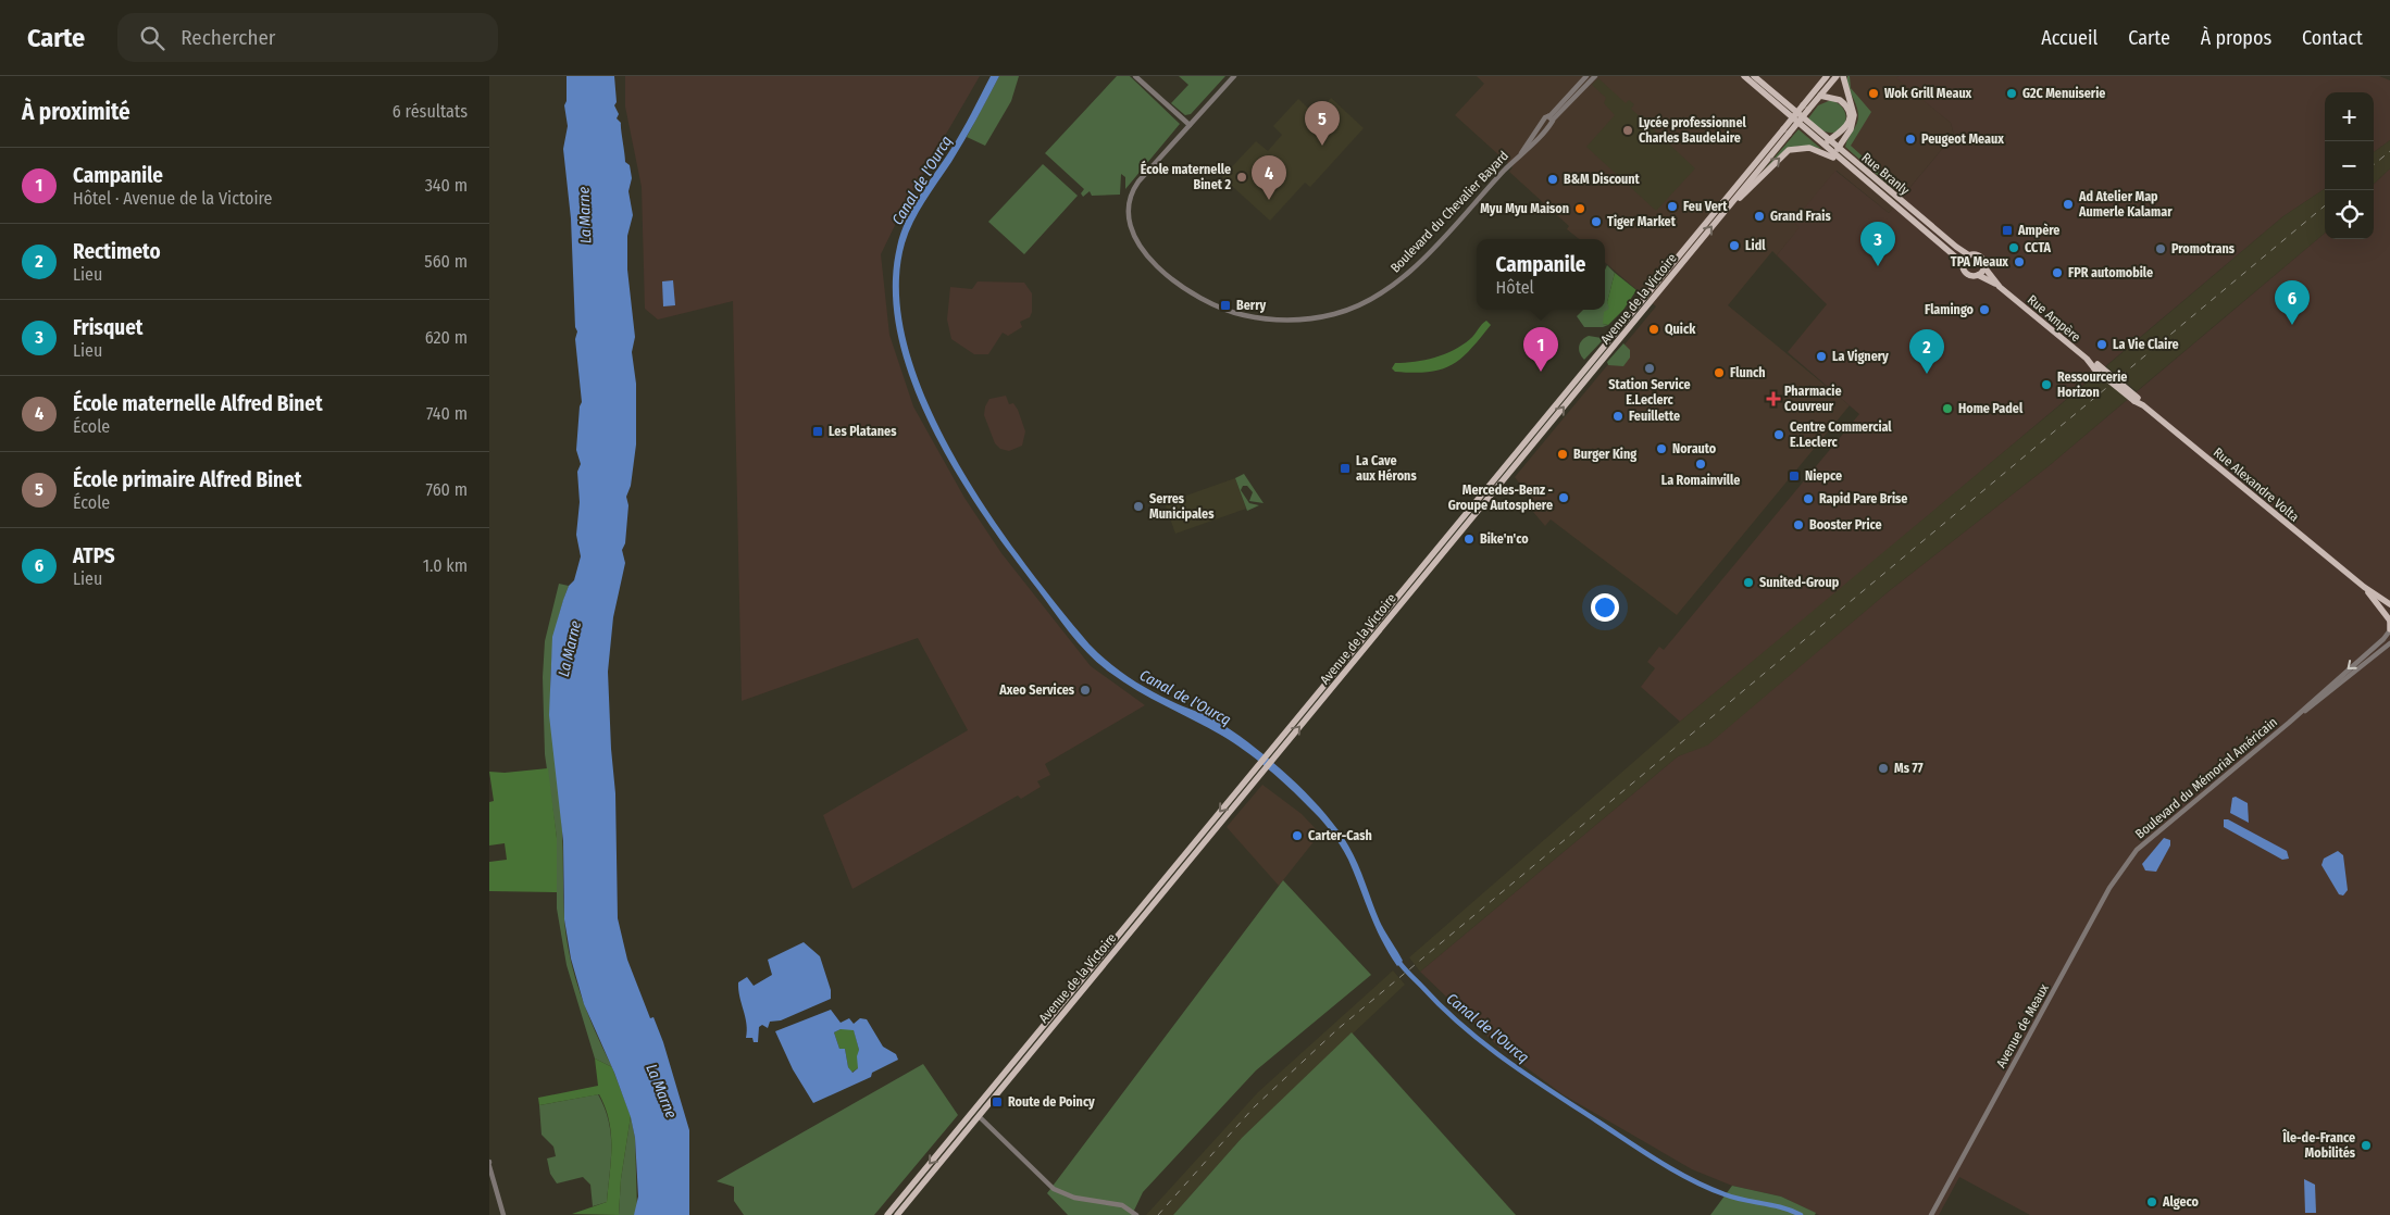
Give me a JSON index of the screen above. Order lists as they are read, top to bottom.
{
  "streets": {
    "main road": [
      "Rue Branly",
      "Avenue de la Victoire",
      "Rue Ampère",
      "Rue Alexandre Volta"
    ],
    "street": ["Boulevard du Chevalier Bayard", "Boulevard du Mémorial Américain", "Avenue de Meaux"]
  },
  "crossings": [
    ["Rue Branly", "Rue Ampère"],
    ["Rue Ampère", "Rue Alexandre Volta"],
    ["Boulevard du Mémorial Américain", "Avenue de Meaux"]
  ],
  "water": ["Canal de l'Ourcq", "La Marne"],
  "places": {
    "other": [
      "Wok Grill Meaux",
      "G2C Menuiserie",
      "Lycée professionnel Charles Baudelaire",
      "Peugeot Meaux",
      "École maternelle Binet 2",
      "B&M Discount",
      "Ad Atelier Map Aumerle Kalamar",
      "Feu Vert",
      "Myu Myu Maison",
      "Grand Frais",
      "Tiger Market",
      "Lidl",
      "CCTA",
      "Promotrans",
      "TPA Meaux",
      "FPR automobile",
      "Flamingo",
      "Quick",
      "La Vie Claire",
      "La Vignery",
      "Station Service E.Leclerc",
      "Flunch",
      "Ressourcerie Horizon",
      "Home Padel",
      "Feuillette",
      "Centre Commercial E.Leclerc",
      "Norauto",
      "Burger King",
      "La Romainville",
      "Mercedes-Benz - Groupe Autosphere",
      "Rapid Pare Brise",
      "Serres Municipales",
      "Booster Price",
      "Bike'n'co",
      "Sunited-Group",
      "Axeo Services",
      "Ms 77",
      "Carter-Cash",
      "Île-de-France Mobilités",
      "Algeco"
    ],
    "transit": [
      "Ampère",
      "Berry",
      "Les Platanes",
      "La Cave aux Hérons",
      "Niepce",
      "Route de Poincy"
    ],
    "health": ["Pharmacie Couvreur"]
  },
  "page": {
    "header": "Carte",
    "search": "Rechercher",
    "nav": [
      "Accueil",
      "Carte",
      "À propos",
      "Contact"
    ],
    "heading": ["À proximité", "6 résultats"],
    "map_buttons": ["+", "−"],
    "pins": [
      "5",
      "4",
      "3",
      "6",
      "1",
      "2"
    ],
    "list": [
      {
        "mark": "1",
        "name": "Campanile",
        "note": "Hôtel · Avenue de la Victoire",
        "value": "340 m"
      },
      {
        "mark": "2",
        "name": "Rectimeto",
        "note": "Lieu",
        "value": "560 m"
      },
      {
        "mark": "3",
        "name": "Frisquet",
        "note": "Lieu",
        "value": "620 m"
      },
      {
        "mark": "4",
        "name": "École maternelle Alfred Binet",
        "note": "École",
        "value": "740 m"
      },
      {
        "mark": "5",
        "name": "École primaire Alfred Binet",
        "note": "École",
        "value": "760 m"
      },
      {
        "mark": "6",
        "name": "ATPS",
        "note": "Lieu",
        "value": "1.0 km"
      }
    ],
    "popup": ["Campanile", "Hôtel"]
  }
}
